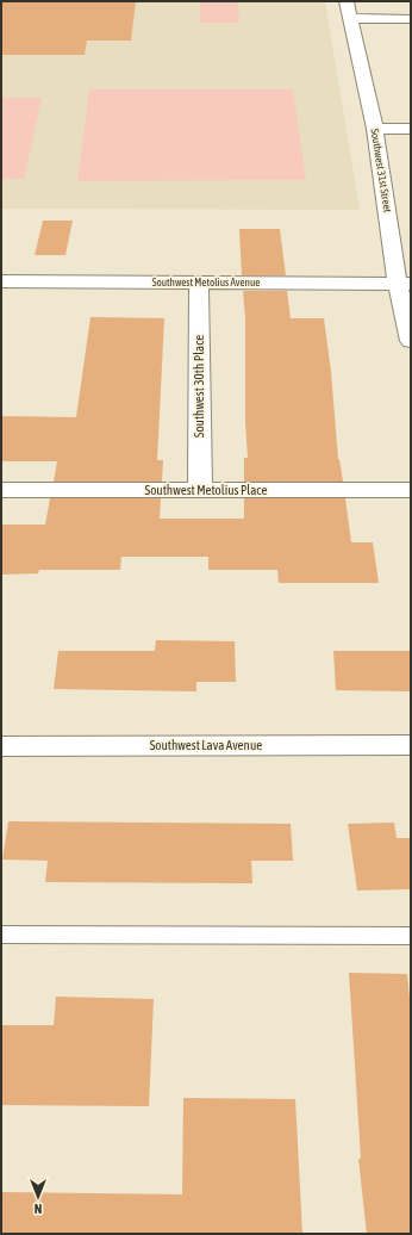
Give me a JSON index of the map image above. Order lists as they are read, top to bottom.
{
  "streets": {
    "street": [
      "Southwest 31st Street",
      "Southwest Metolius Avenue",
      "Southwest 30th Place",
      "Southwest Metolius Place",
      "Southwest Lava Avenue"
    ]
  },
  "crossings": [
    ["Southwest 31st Street", "Southwest Metolius Avenue"],
    ["Southwest Metolius Avenue", "Southwest 30th Place"],
    ["Southwest 30th Place", "Southwest Metolius Place"]
  ],
  "north": "bottom"
}
